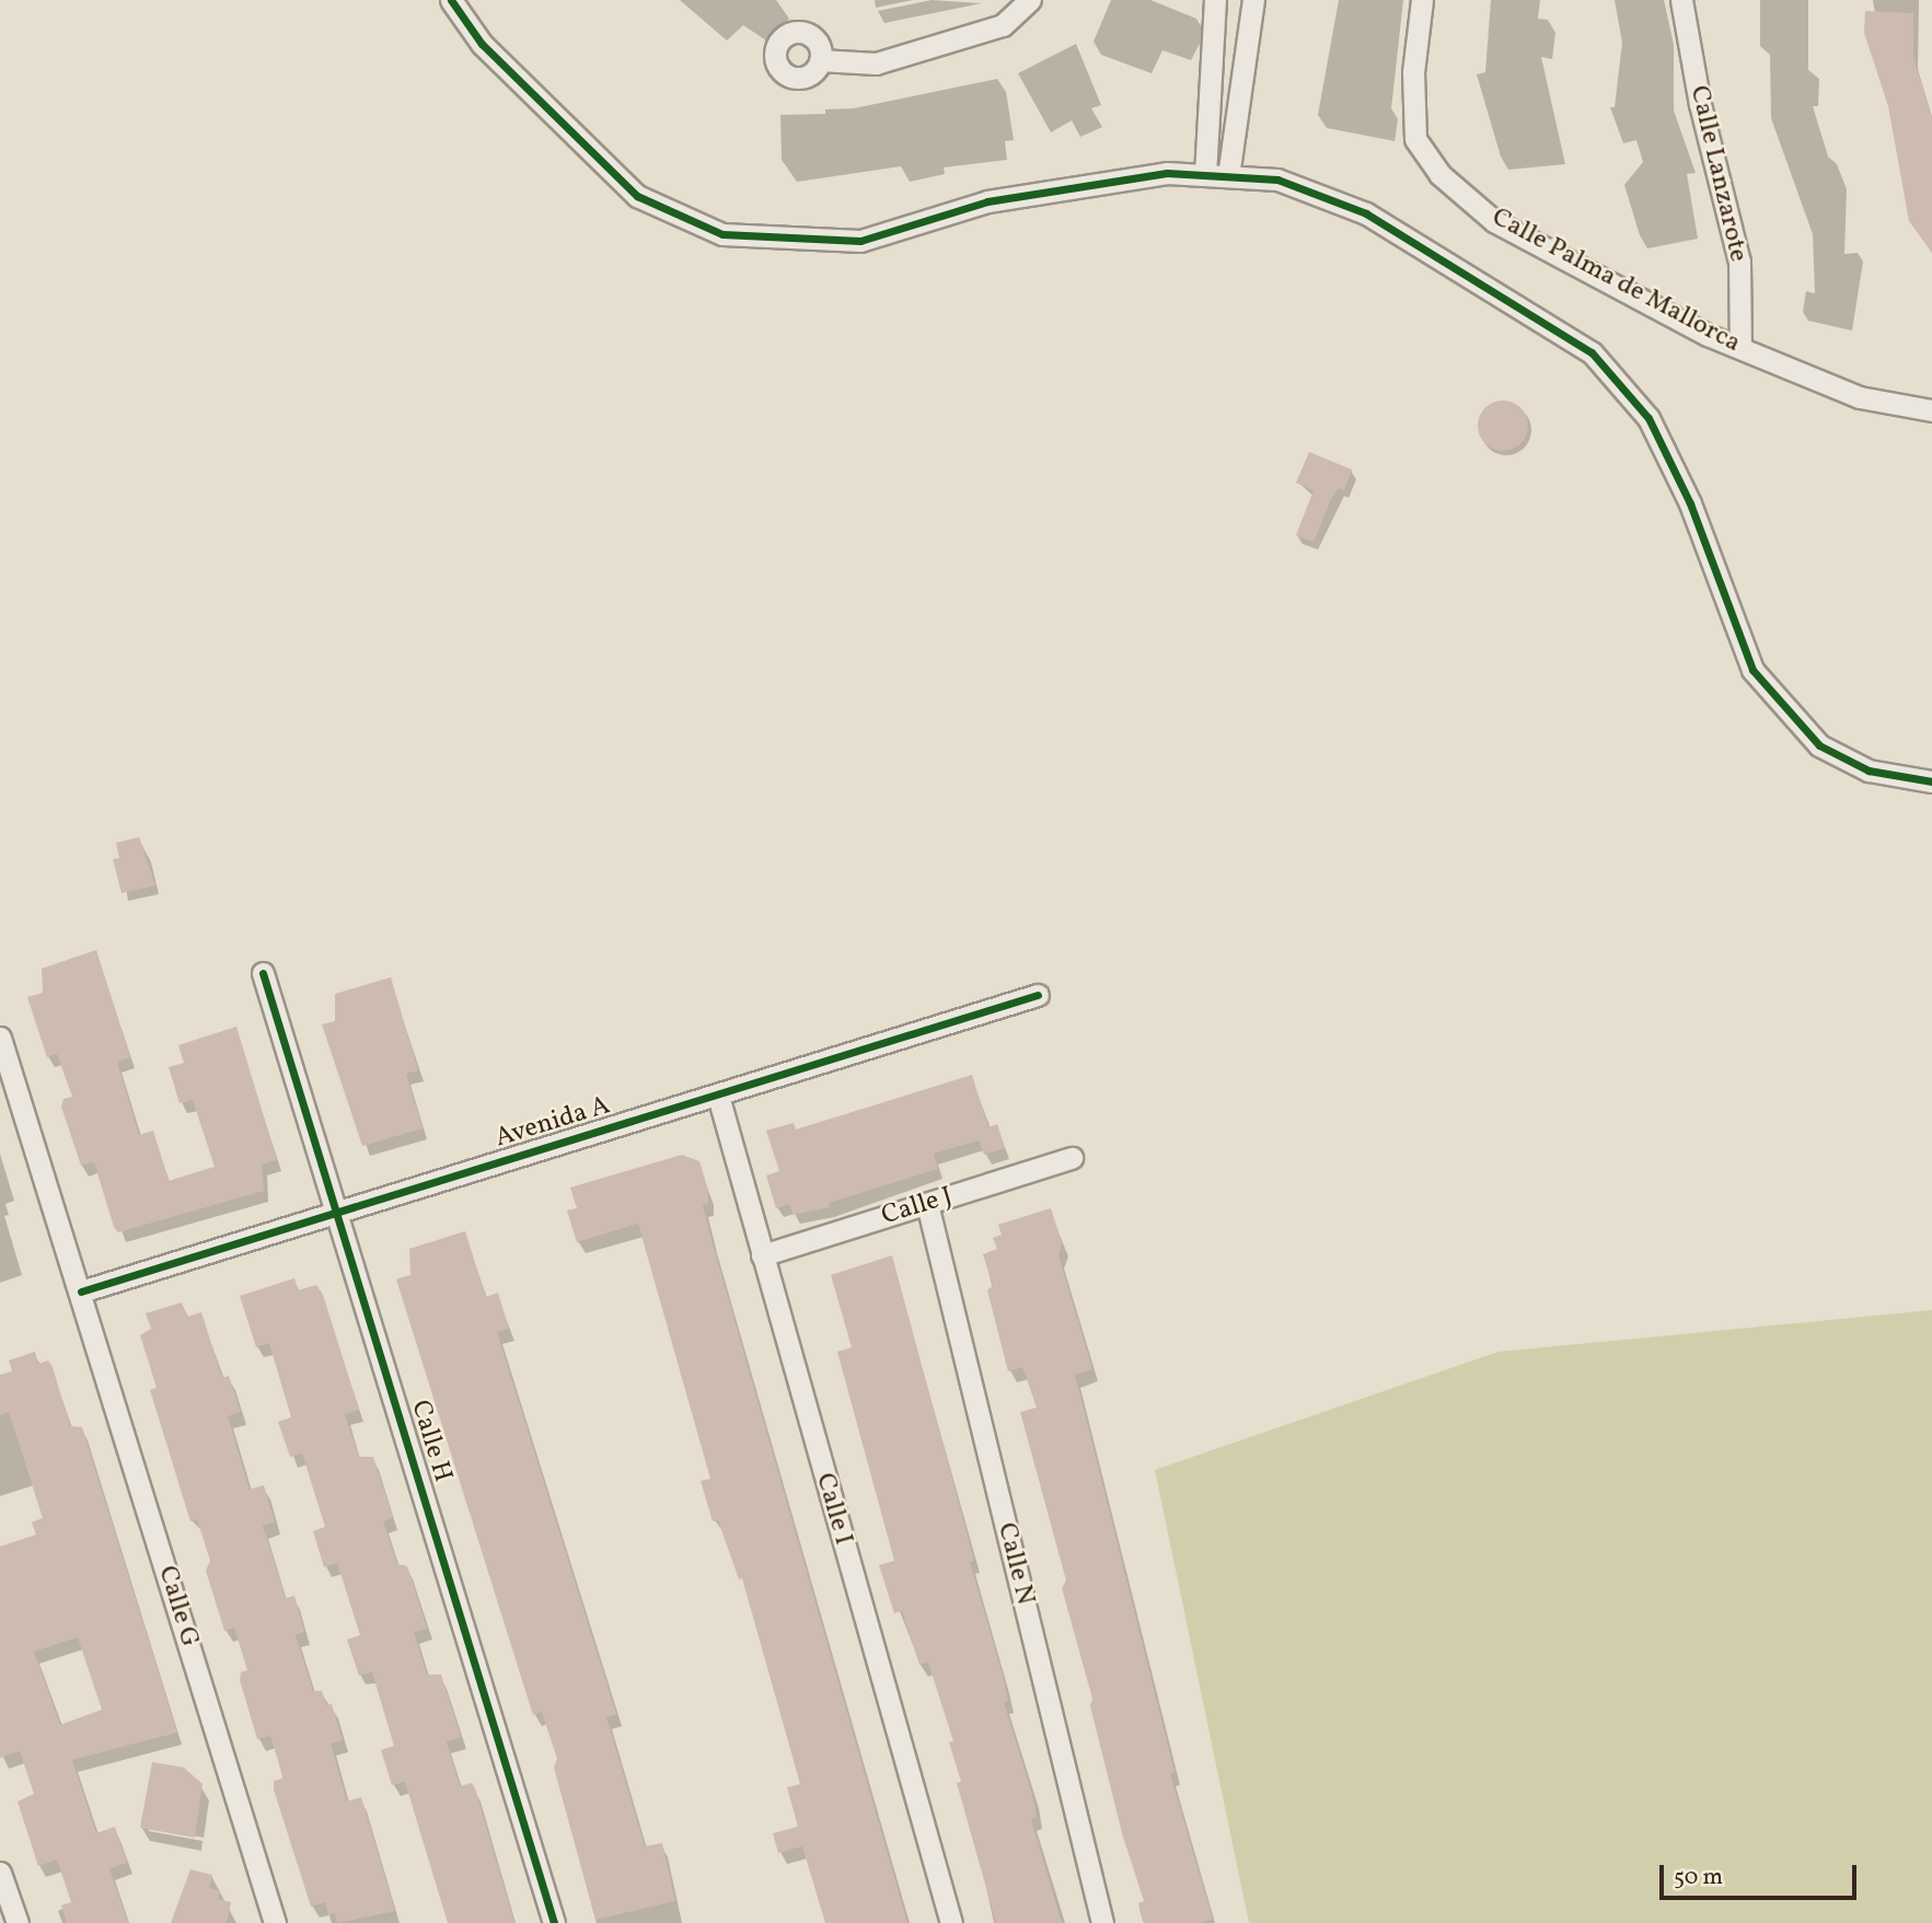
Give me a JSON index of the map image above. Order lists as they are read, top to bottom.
{
  "streets": {
    "street": [
      "Calle Lanzarote",
      "Calle Palma de Mallorca",
      "Avenida A",
      "Calle J",
      "Calle H",
      "Calle I",
      "Calle N",
      "Calle G"
    ]
  },
  "crossings": [
    ["Calle Lanzarote", "Calle Palma de Mallorca"],
    ["Avenida A", "Calle H"],
    ["Avenida A", "Calle I"],
    ["Avenida A", "Calle G"],
    ["Calle J", "Calle I"],
    ["Calle J", "Calle N"]
  ],
  "scale_bar": "50 m"
}
